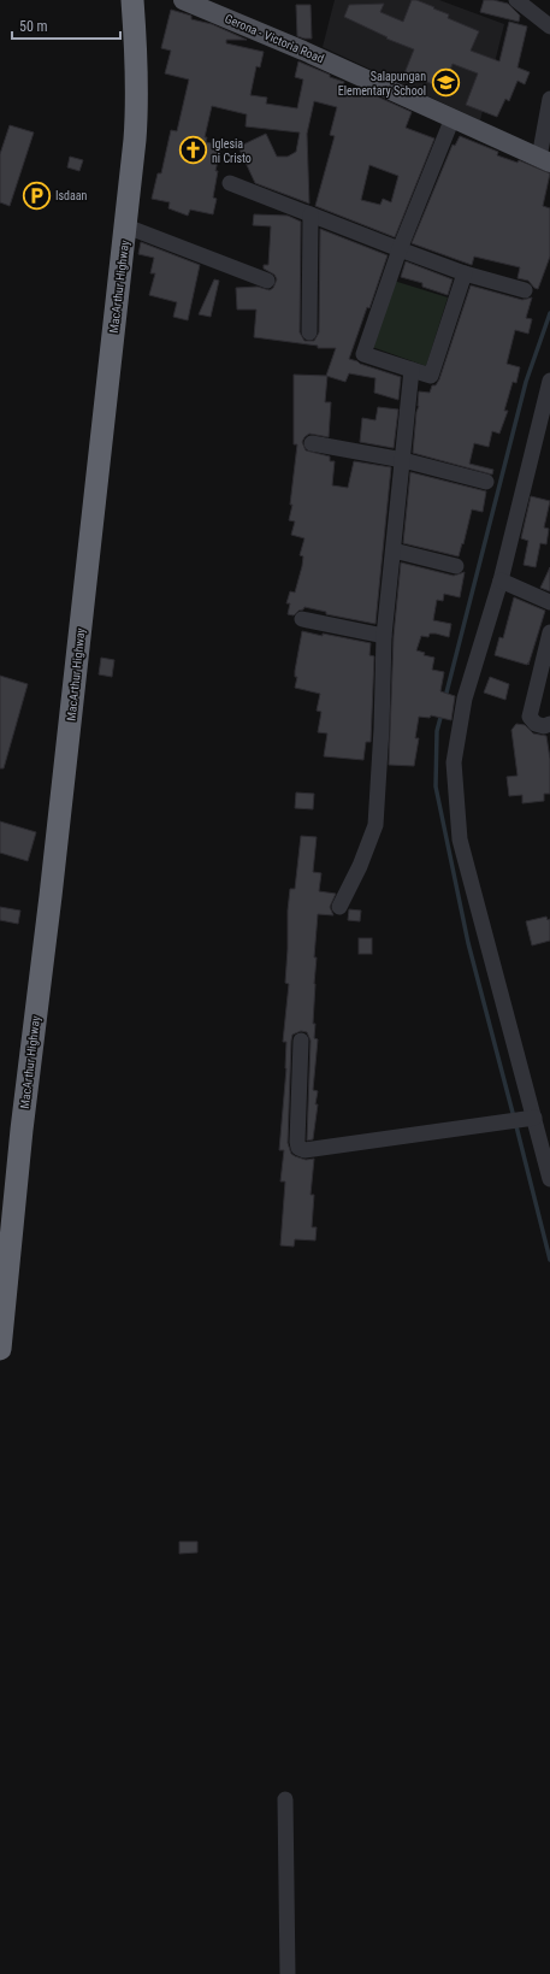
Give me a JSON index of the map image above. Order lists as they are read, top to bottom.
{
  "streets": {
    "highway": ["MacArthur Highway"],
    "main road": ["Gerona - Victoria Road"]
  },
  "places": {
    "school or university": ["Salapungan Elementary School"],
    "church": ["Iglesia ni Cristo"],
    "parking": ["Isdaan"]
  },
  "scale_bar": "50 m"
}
